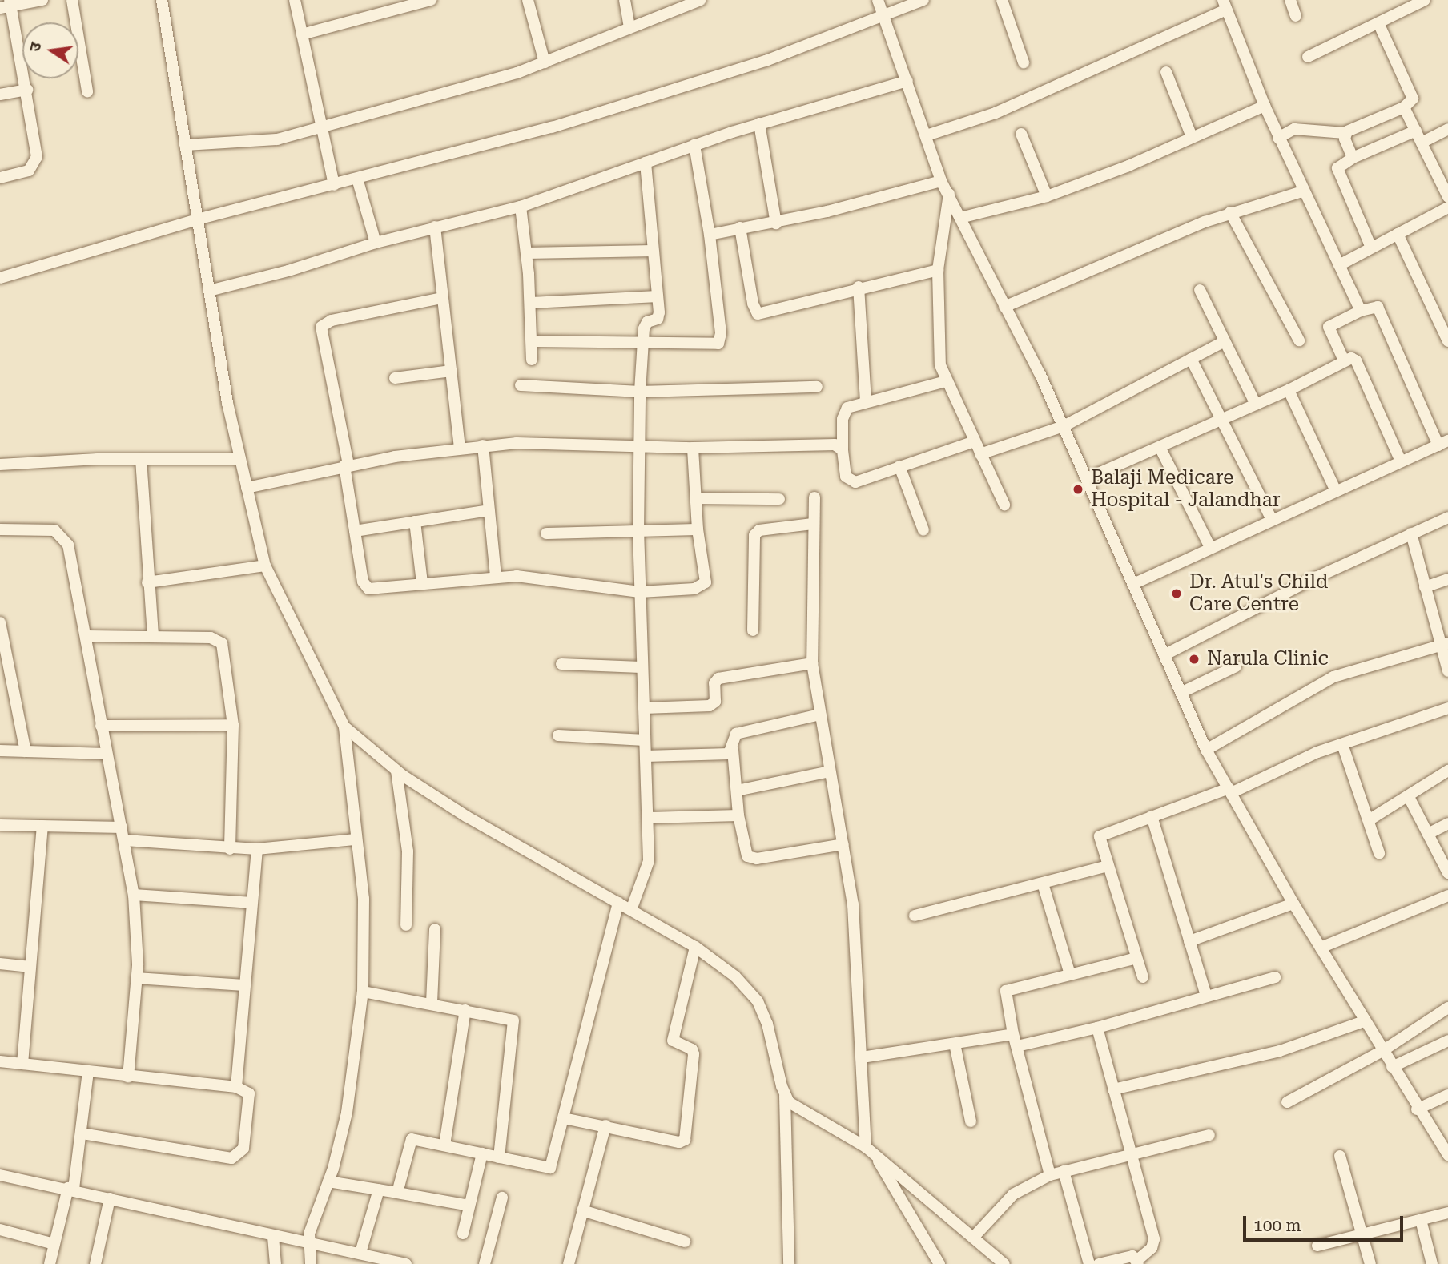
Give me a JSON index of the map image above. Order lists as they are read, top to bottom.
{
  "places": ["Balaji Medicare Hospital - Jalandhar", "Dr. Atul's Child Care Centre", "Narula Clinic"],
  "scale_bar": "100 m",
  "north": "left"
}
